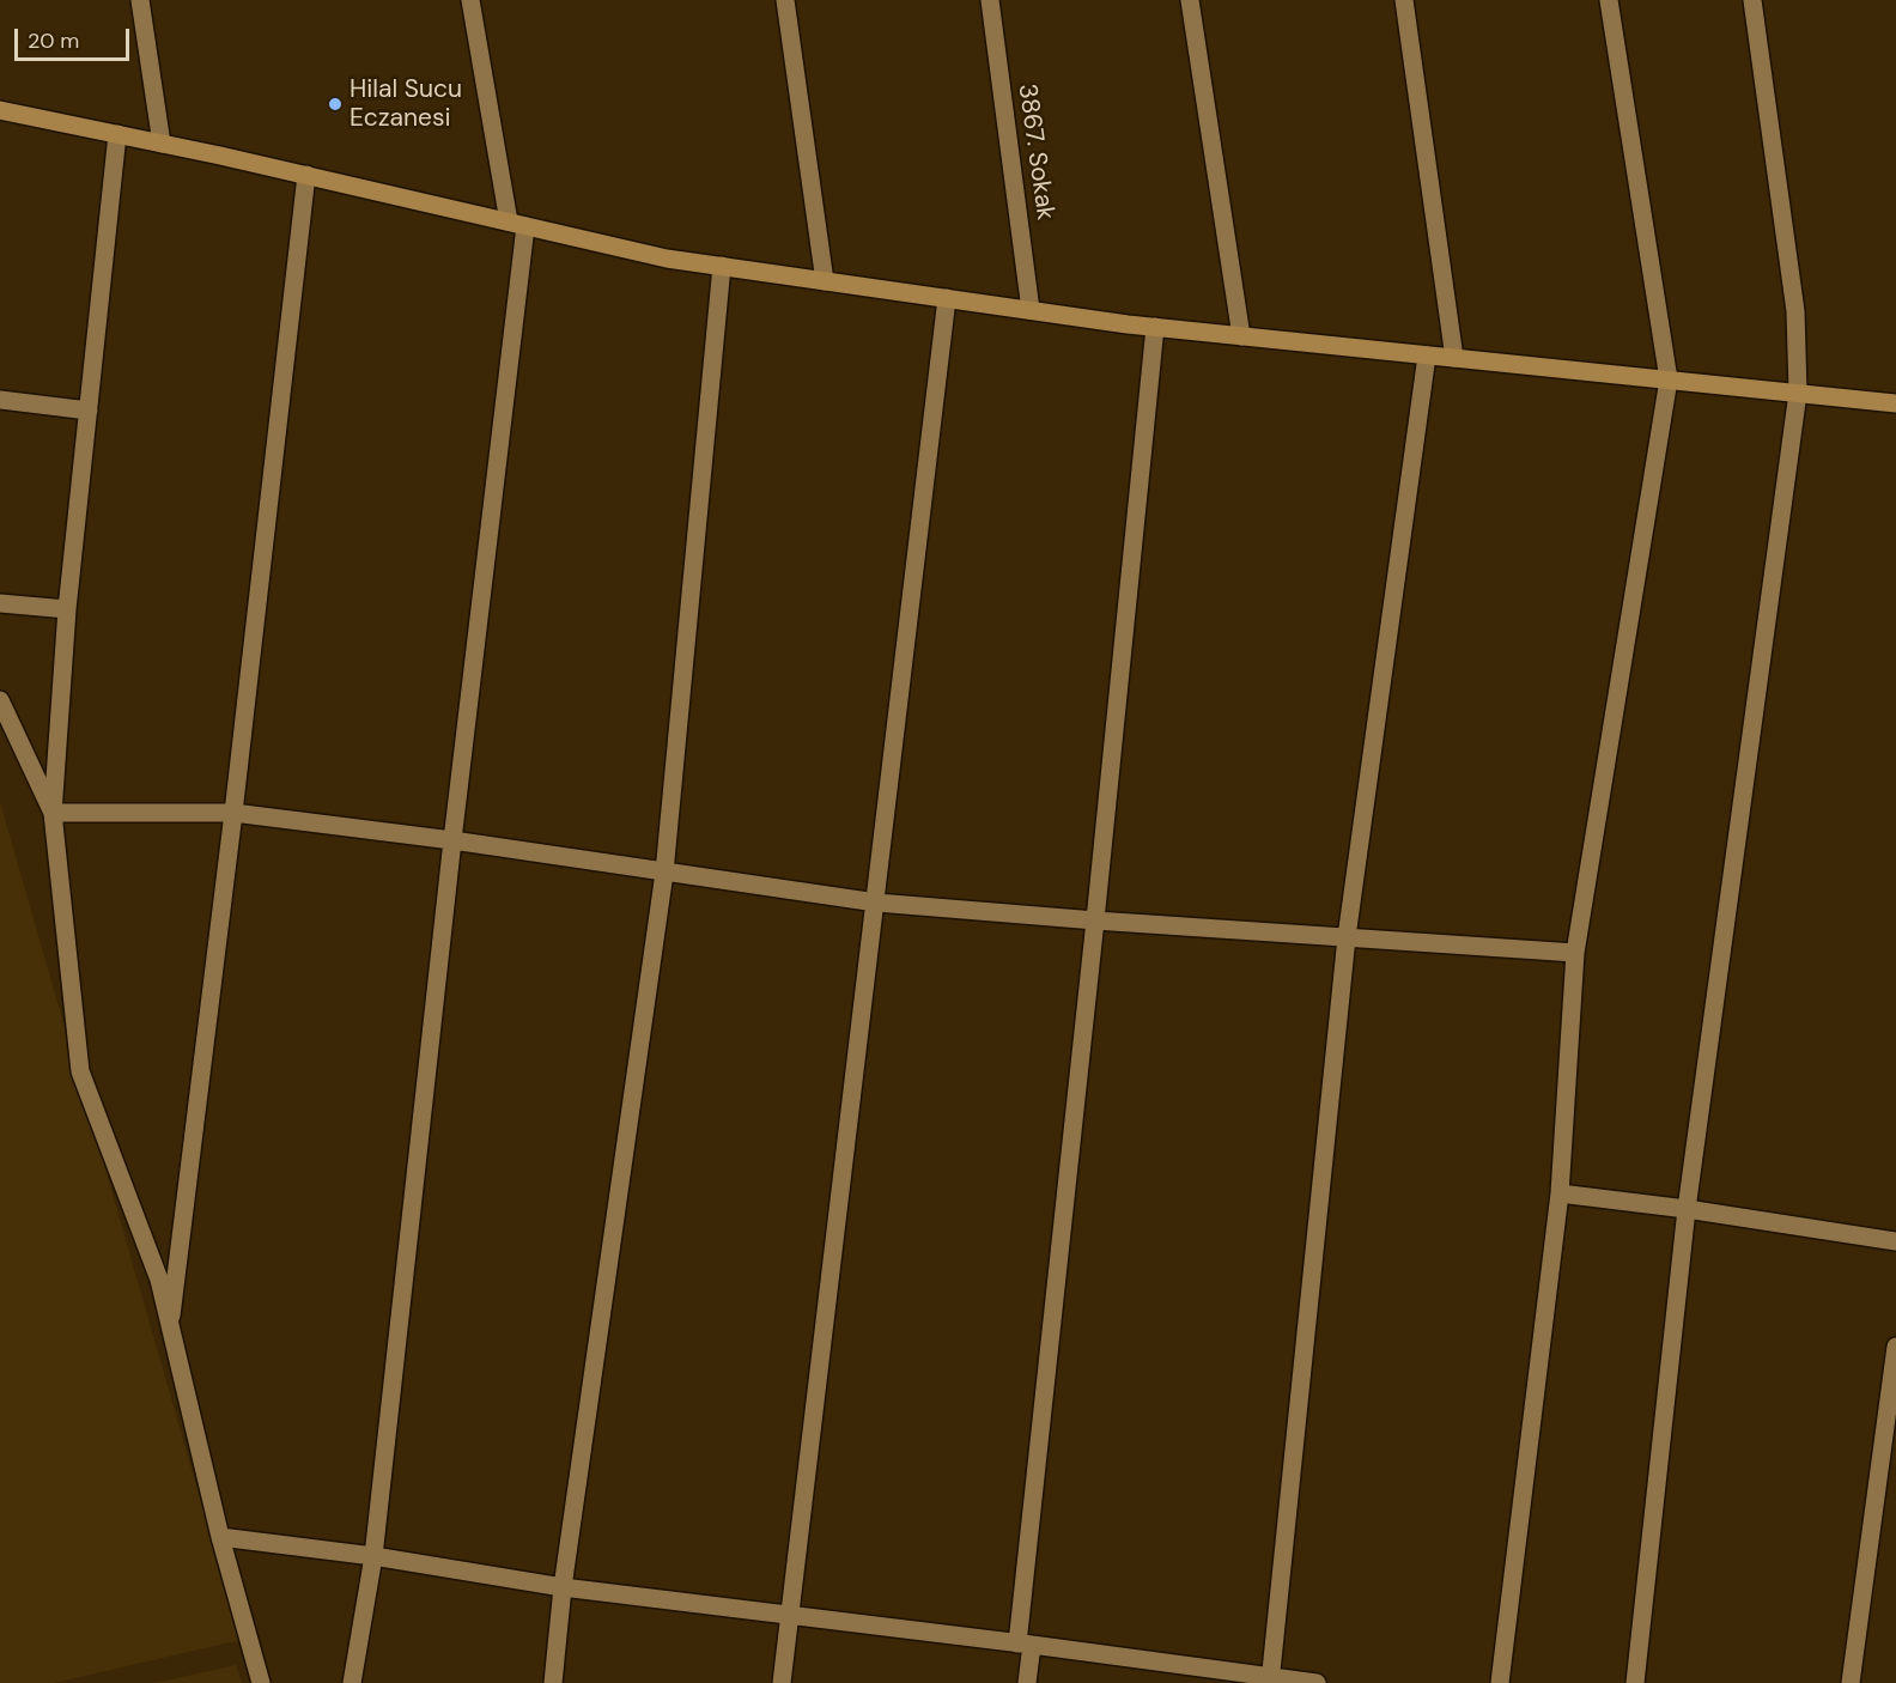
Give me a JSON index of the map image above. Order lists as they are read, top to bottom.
{
  "streets": {
    "street": ["3867. Sokak"]
  },
  "places": ["Hilal Sucu Eczanesi"],
  "scale_bar": "20 m"
}
